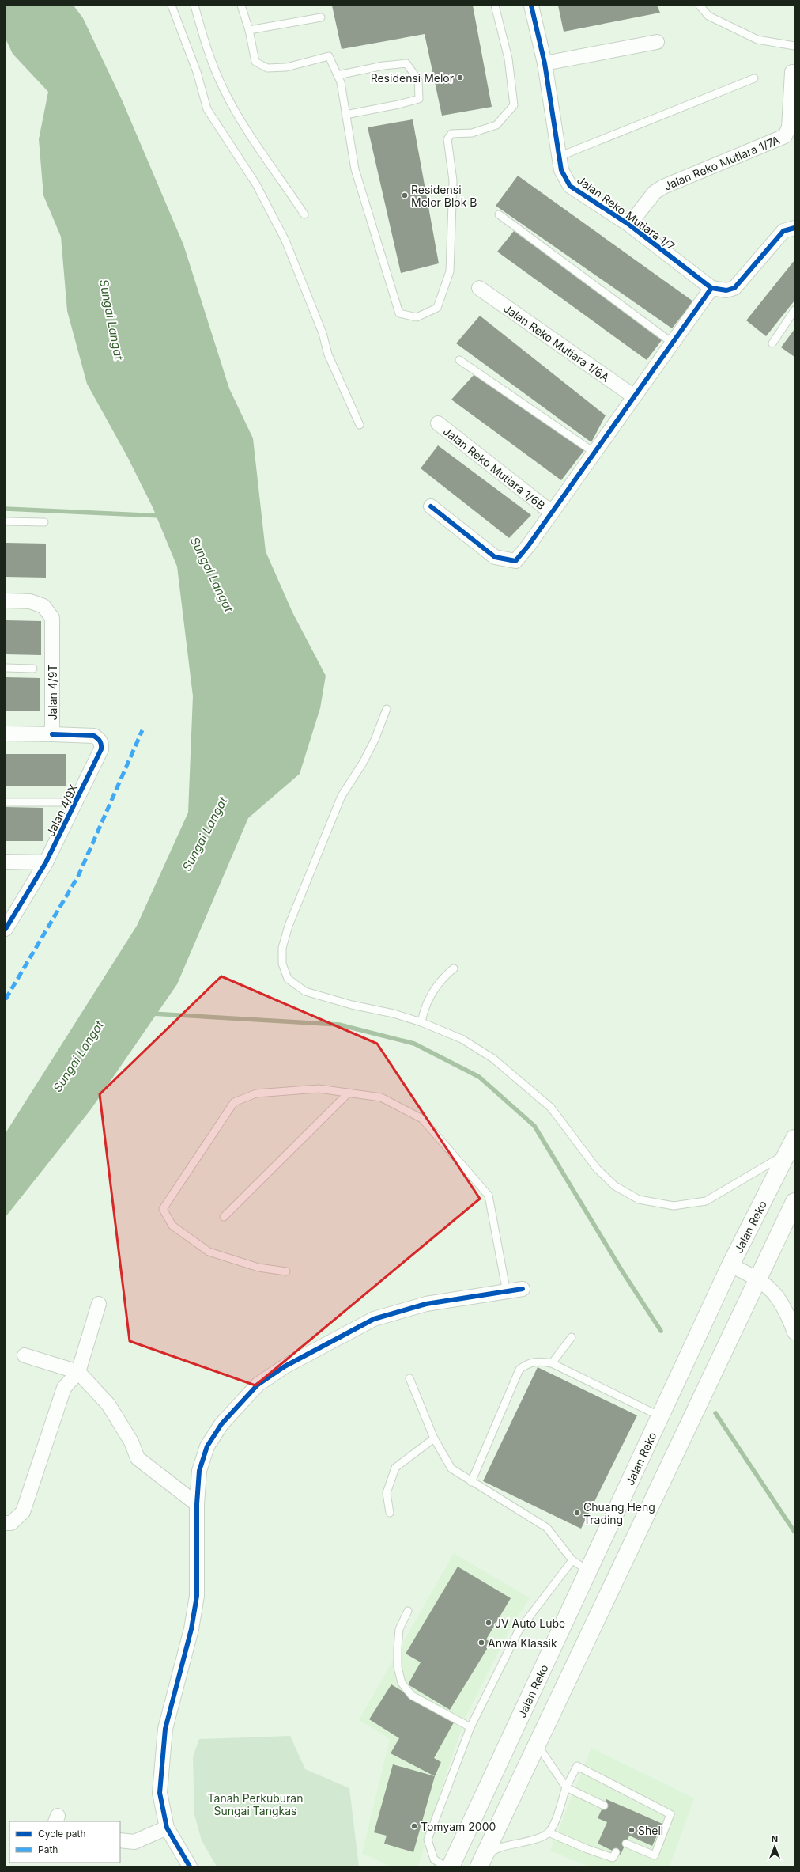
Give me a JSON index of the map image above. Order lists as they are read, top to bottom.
{
  "streets": {
    "main road": ["Jalan Reko"],
    "street": [
      "Jalan Reko Mutiara 1/7A",
      "Jalan Reko Mutiara 1/7",
      "Jalan Reko Mutiara 1/6A",
      "Jalan Reko Mutiara 1/6B",
      "Jalan 4/9T",
      "Jalan 4/9X"
    ]
  },
  "crossings": [
    ["Jalan Reko Mutiara 1/7A", "Jalan Reko Mutiara 1/7"],
    ["Jalan 4/9T", "Jalan 4/9X"]
  ],
  "water": ["Sungai Langat"],
  "parks": ["Tanah Perkuburan Sungai Tangkas"],
  "places": [
    "Residensi Melor",
    "Residensi Melor Blok B",
    "Chuang Heng Trading",
    "JV Auto Lube",
    "Anwa Klassik",
    "Tomyam 2000",
    "Shell"
  ],
  "legend": ["Cycle path", "Path"],
  "north": "top"
}
